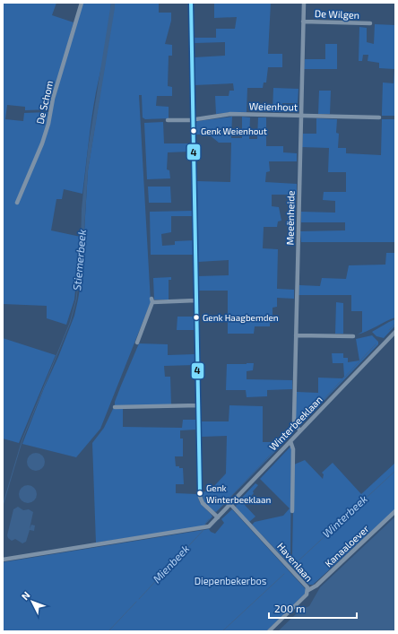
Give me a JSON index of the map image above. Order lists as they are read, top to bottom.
{
  "streets": {
    "street": [
      "De Wilgen",
      "De Schom",
      "Weienhout",
      "Meeënheide",
      "Winterbeeklaan",
      "Kanaaloever",
      "Havenlaan"
    ]
  },
  "crossings": [
    ["De Wilgen", "Meeënheide"],
    ["Weienhout", "Meeënheide"],
    ["Meeënheide", "Winterbeeklaan"],
    ["Winterbeeklaan", "Havenlaan"],
    ["Kanaaloever", "Havenlaan"]
  ],
  "water": ["Stiemerbeek", "Winterbeek", "Mienbeek"],
  "parks": ["Diepenbekerbos"],
  "places": ["Genk Weienhout", "Genk Haagbemden", "Genk Winterbeeklaan"],
  "lines": ["transit line 4"],
  "scale_bar": "200 m",
  "north": "top left"
}
